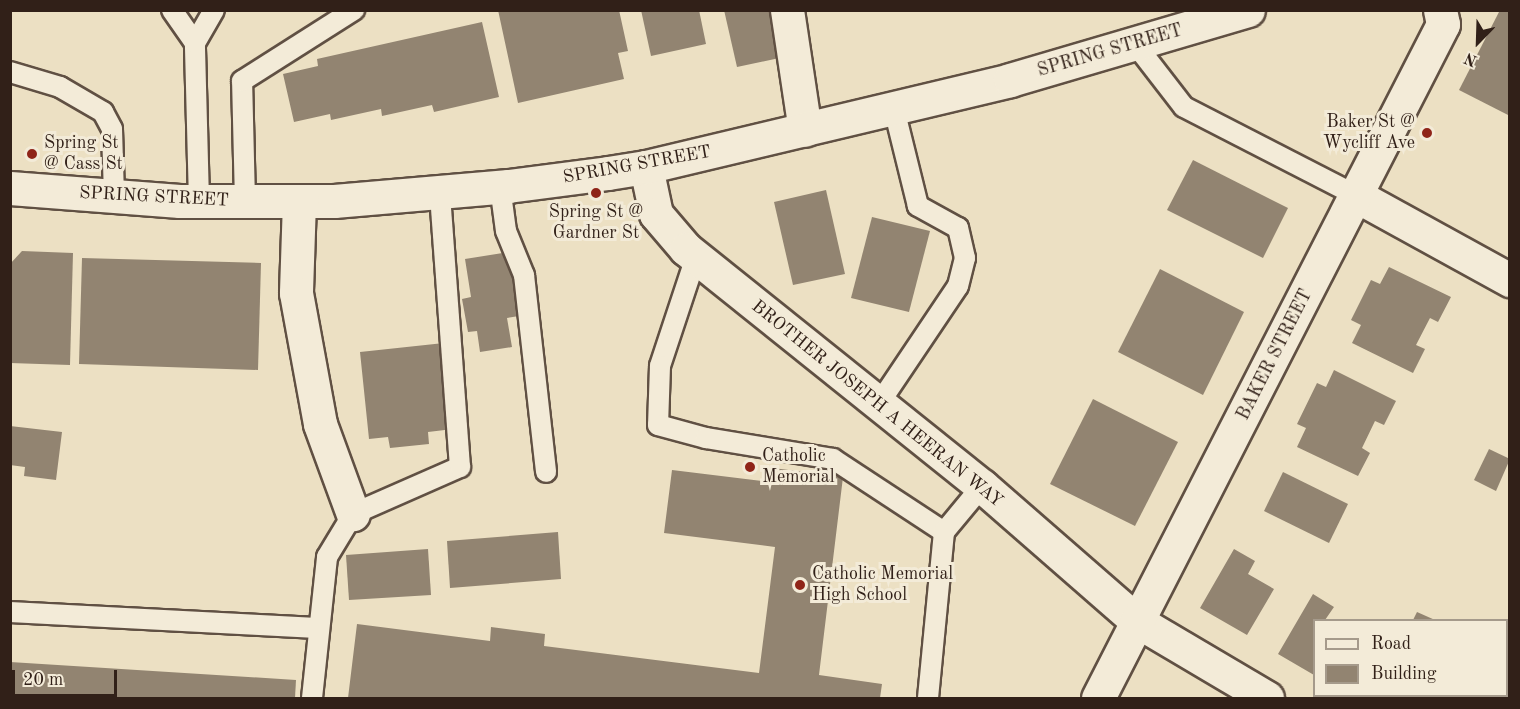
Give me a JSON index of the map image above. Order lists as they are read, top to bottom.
{
  "streets": {
    "street": ["SPRING STREET", "BAKER STREET", "BROTHER JOSEPH A HEERAN WAY"]
  },
  "crossings": [
    ["SPRING STREET", "BROTHER JOSEPH A HEERAN WAY"],
    ["BAKER STREET", "BROTHER JOSEPH A HEERAN WAY"]
  ],
  "places": [
    "Baker St @ Wycliff Ave",
    "Spring St @ Cass St",
    "Spring St @ Gardner St",
    "Catholic Memorial",
    "Catholic Memorial High School"
  ],
  "legend": ["Road", "Building"],
  "scale_bar": "20 m",
  "north": "bottom left"
}
